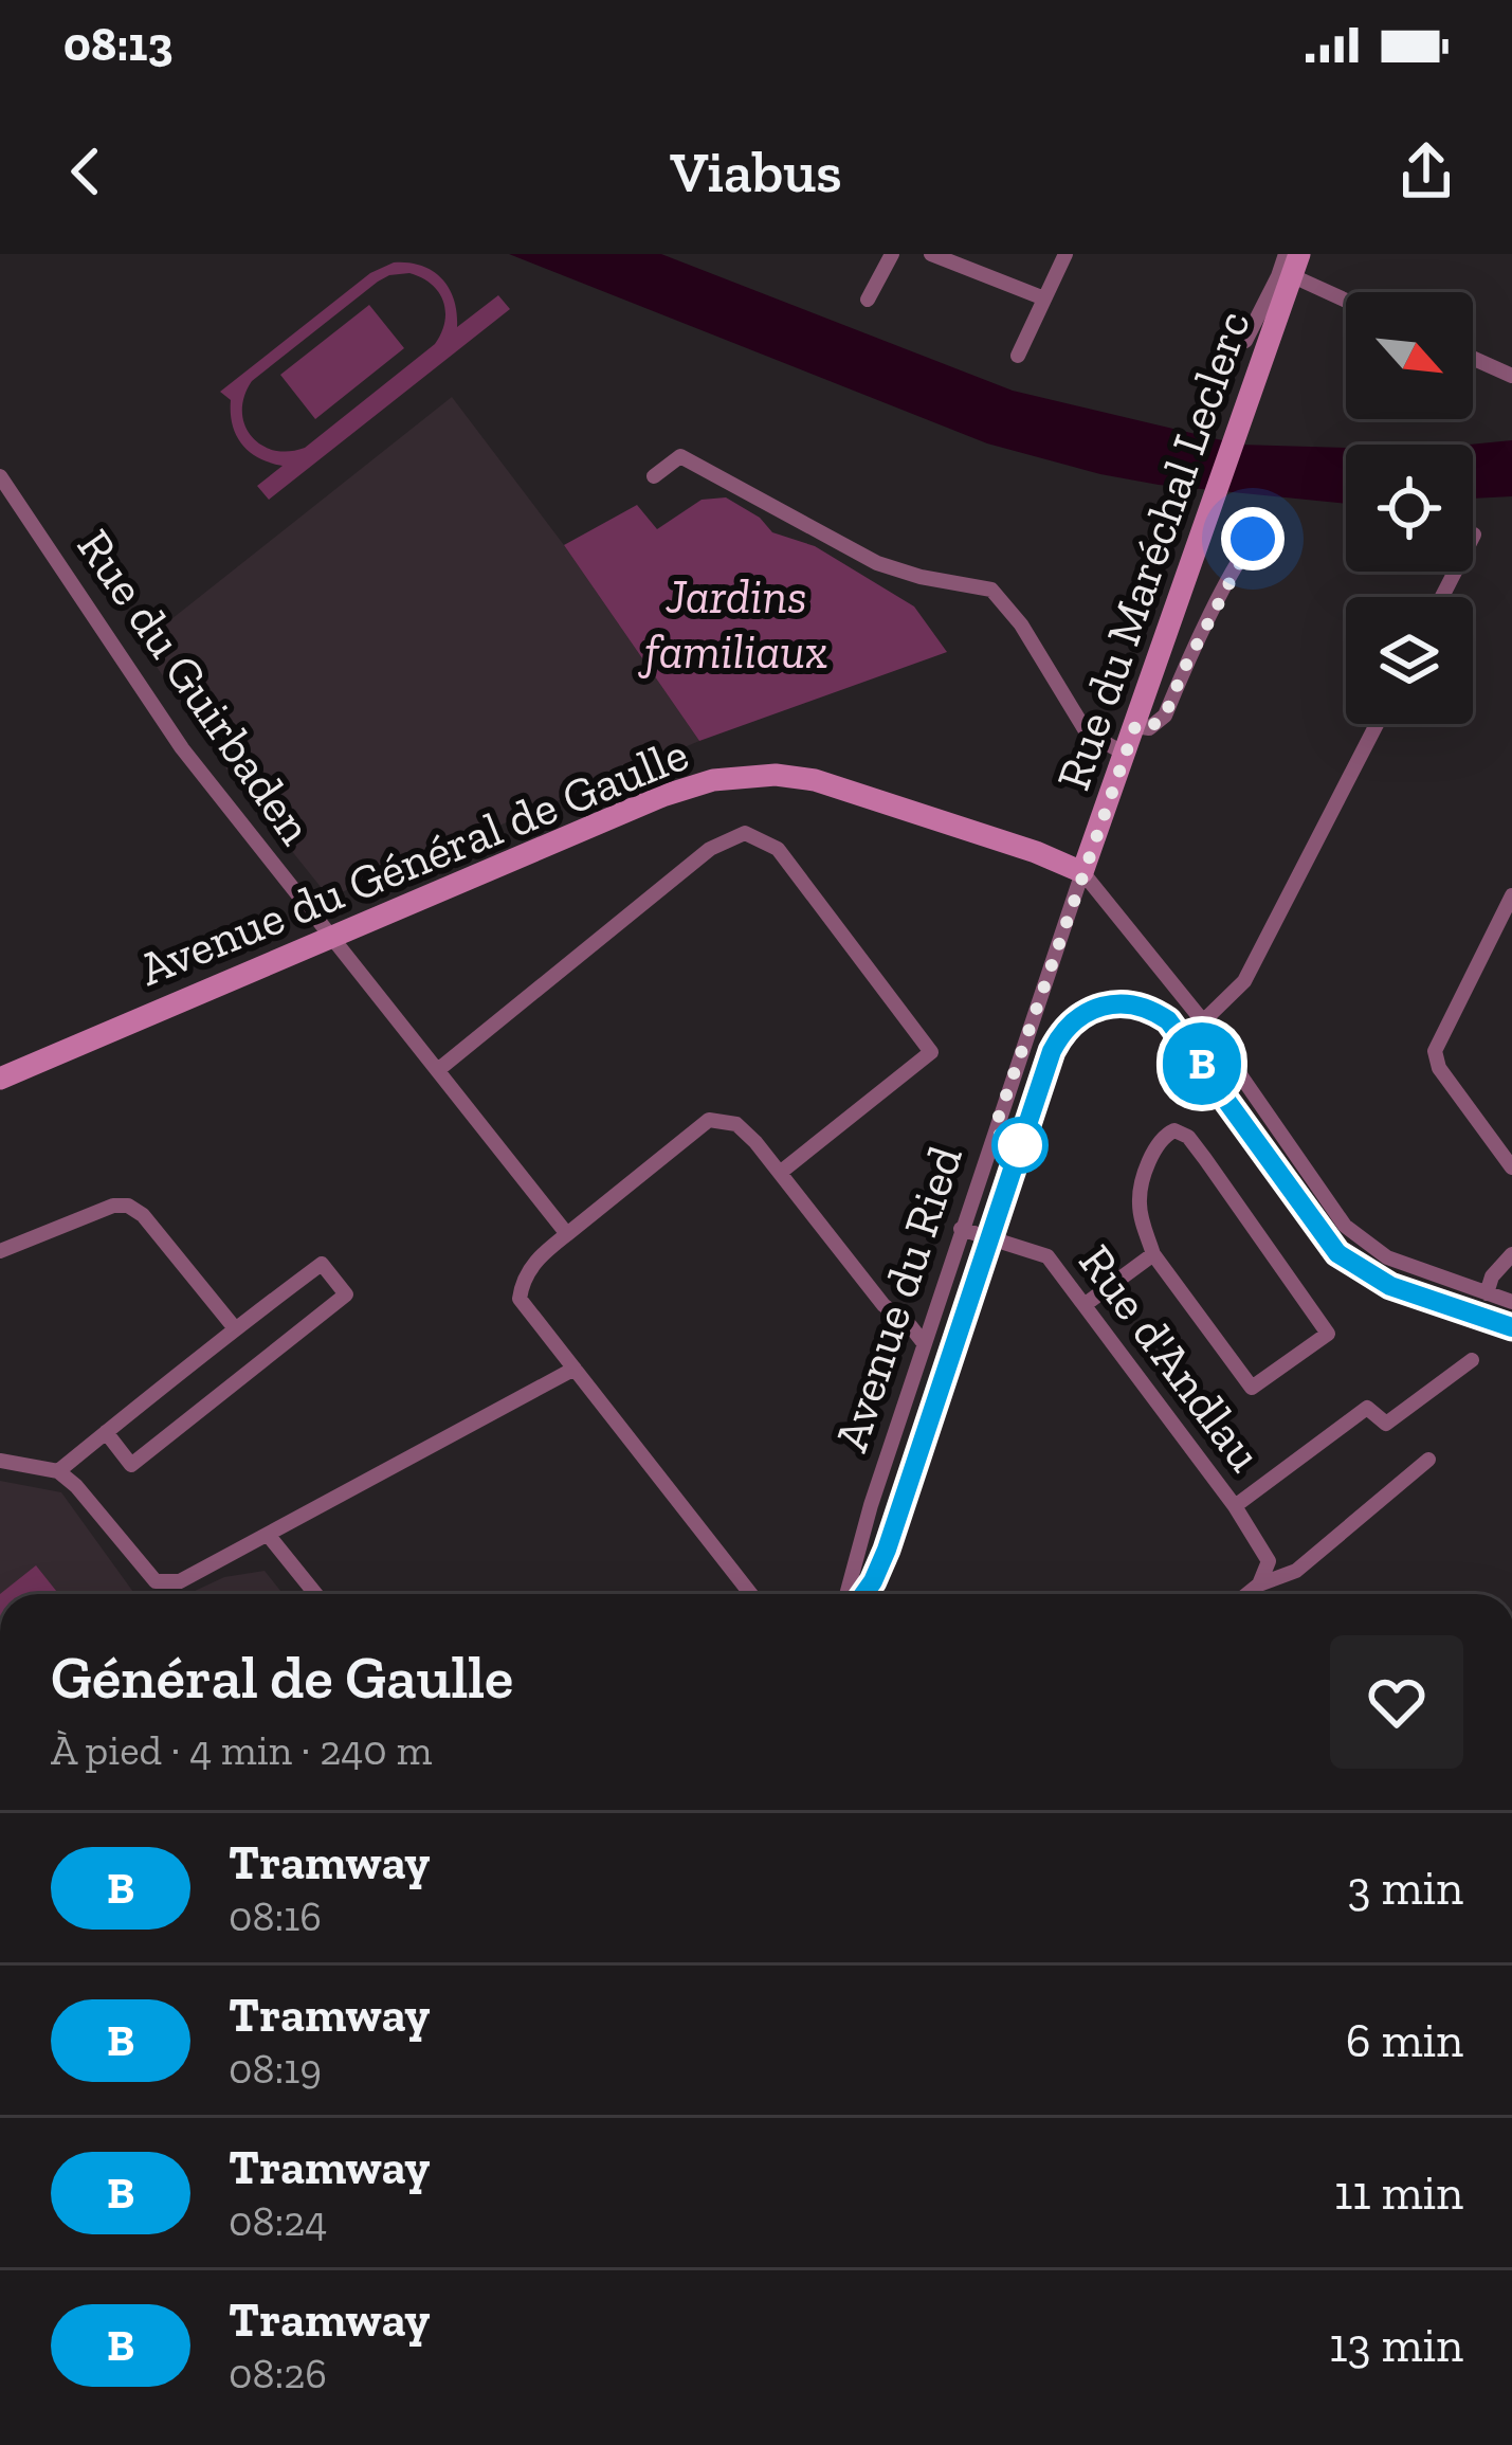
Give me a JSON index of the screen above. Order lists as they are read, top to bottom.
{
  "streets": {
    "street": [
      "Rue du Maréchal Leclerc",
      "Rue du Guirbaden",
      "Avenue du Général de Gaulle",
      "Avenue du Ried",
      "Rue d'Andlau"
    ]
  },
  "crossings": [
    ["Rue du Maréchal Leclerc", "Avenue du Général de Gaulle"],
    ["Rue du Maréchal Leclerc", "Avenue du Ried"],
    ["Rue du Guirbaden", "Avenue du Général de Gaulle"],
    ["Avenue du Général de Gaulle", "Avenue du Ried"],
    ["Avenue du Ried", "Rue d'Andlau"]
  ],
  "parks": ["Jardins familiaux"],
  "lines": ["tram line B"],
  "north": "bottom right",
  "page": {
    "status": "08:13",
    "header": "Viabus",
    "on_map": "B",
    "heading": ["Général de Gaulle", "À pied · 4 min · 240 m"],
    "list": [
      {
        "mark": "B",
        "name": "Tramway",
        "note": "08:16",
        "value": "3 min"
      },
      {
        "mark": "B",
        "name": "Tramway",
        "note": "08:19",
        "value": "6 min"
      },
      {
        "mark": "B",
        "name": "Tramway",
        "note": "08:24",
        "value": "11 min"
      },
      {
        "mark": "B",
        "name": "Tramway",
        "note": "08:26",
        "value": "13 min"
      }
    ]
  }
}
